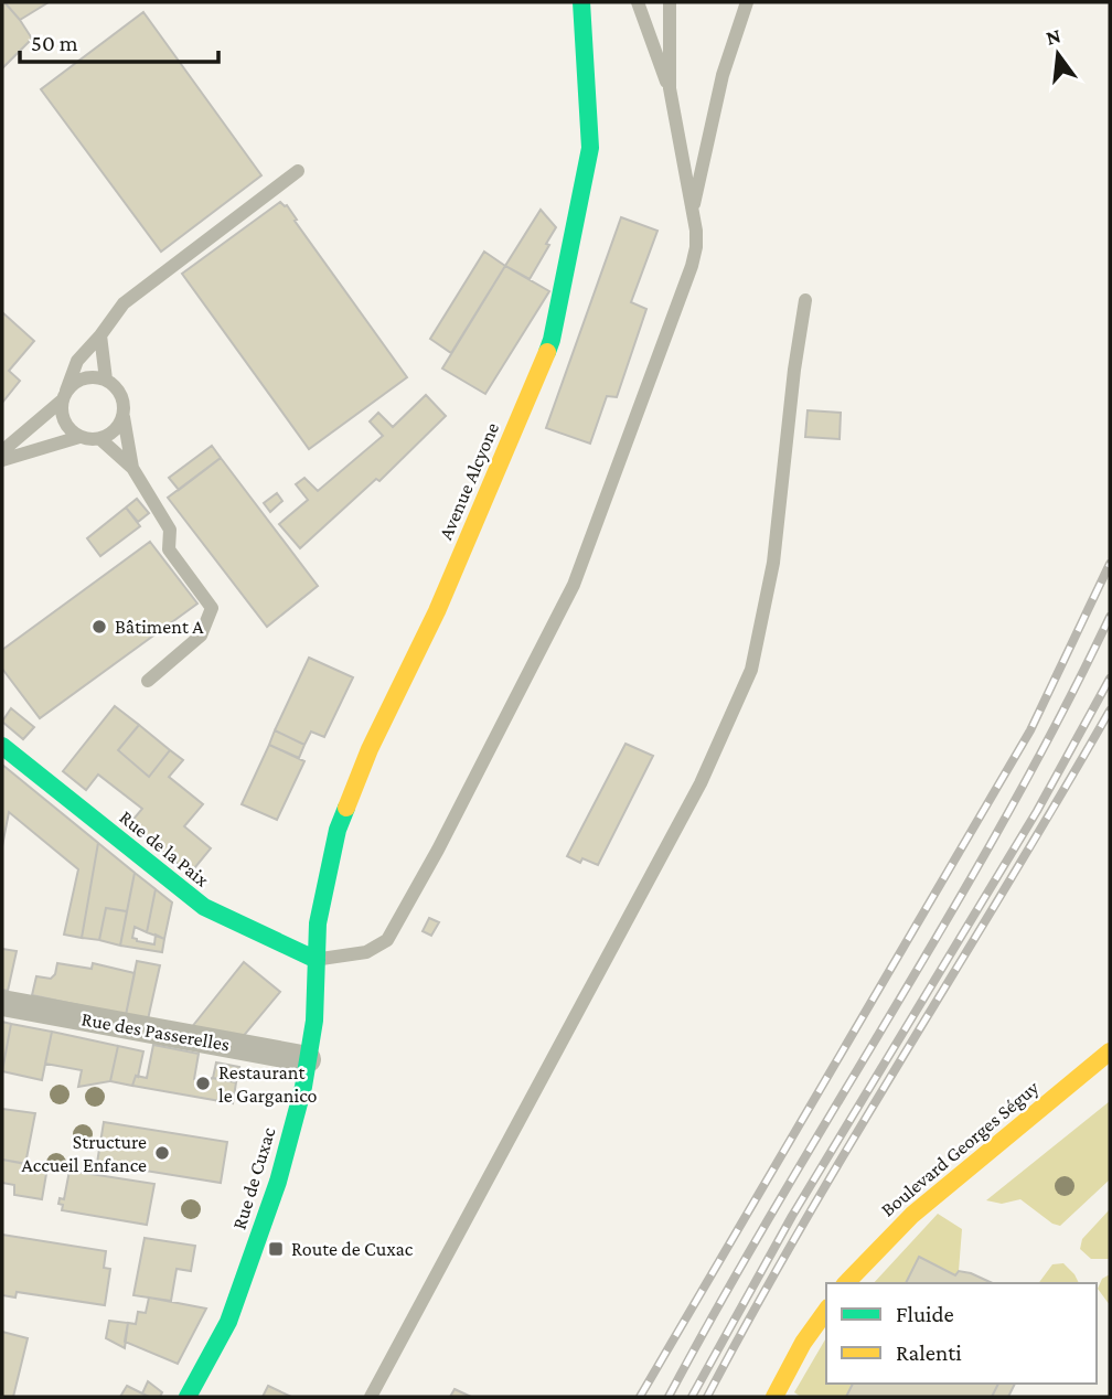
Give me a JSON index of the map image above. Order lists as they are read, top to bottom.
{
  "streets": {
    "street": [
      "Avenue Alcyone",
      "Rue de la Paix",
      "Rue des Passerelles",
      "Boulevard Georges Séguy",
      "Rue de Cuxac"
    ]
  },
  "crossings": [
    ["Avenue Alcyone", "Rue de la Paix"],
    ["Avenue Alcyone", "Rue de Cuxac"],
    ["Rue de la Paix", "Rue de Cuxac"],
    ["Rue des Passerelles", "Rue de Cuxac"]
  ],
  "places": {
    "other": ["Bâtiment A", "Restaurant le Garganico", "Structure Accueil Enfance"],
    "transit": ["Route de Cuxac"]
  },
  "legend": ["Fluide", "Ralenti"],
  "scale_bar": "50 m",
  "north": "top"
}
